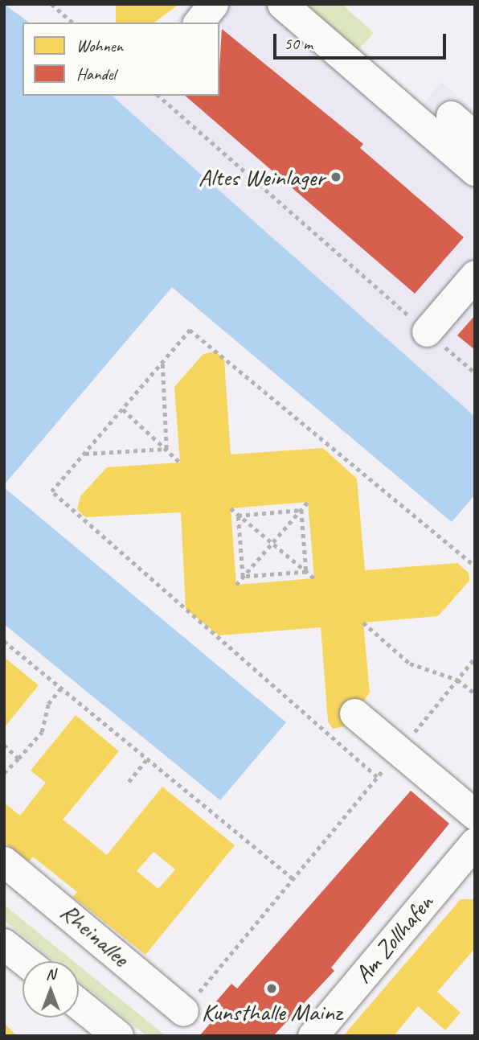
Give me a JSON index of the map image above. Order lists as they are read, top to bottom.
{
  "streets": {
    "street": ["Rheinallee", "Am Zollhafen"]
  },
  "places": ["Altes Weinlager", "Kunsthalle Mainz"],
  "legend": ["Wohnen", "Handel"],
  "scale_bar": "50 m",
  "north": "top"
}
